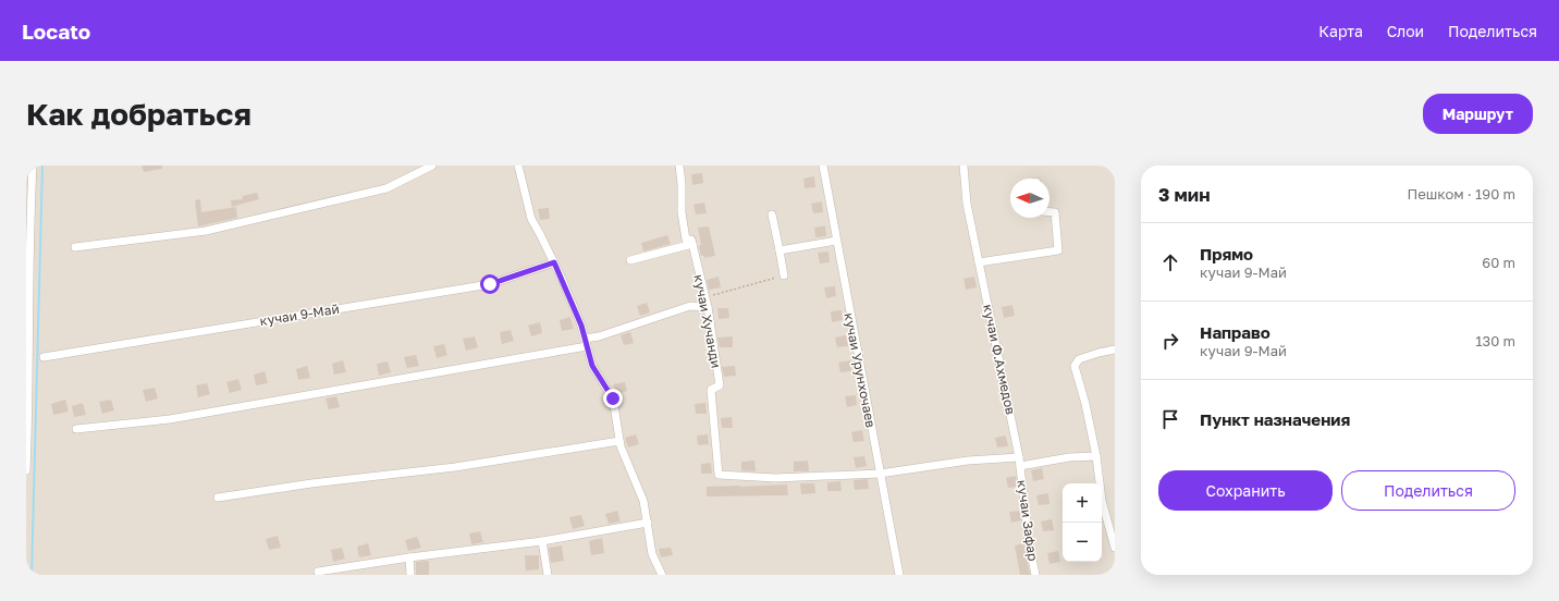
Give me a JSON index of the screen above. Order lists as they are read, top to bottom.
{
  "streets": {
    "street": [
      "кучаи 9-Май",
      "кучаи Хучанди",
      "кучаи Ф.Ахмедов",
      "кучаи Урунхочаев",
      "кучаи Зафар"
    ]
  },
  "crossings": [
    ["кучаи Хучанди", "кучаи Урунхочаев"],
    ["кучаи Ф.Ахмедов", "кучаи Зафар"]
  ],
  "north": "left",
  "page": {
    "header": "Locato",
    "nav": ["Карта", "Слои", "Поделиться"],
    "buttons": [
      "Маршрут",
      ["Сохранить", "Поделиться"]
    ],
    "title": "Как добраться",
    "heading": ["3 мин", "Пешком · 190 m"],
    "list": [
      ["Прямо", "кучаи 9-Май", "60 m"],
      ["Направо", "кучаи 9-Май", "130 m"],
      "Пункт назначения"
    ],
    "map_buttons": ["+", "−"]
  }
}
